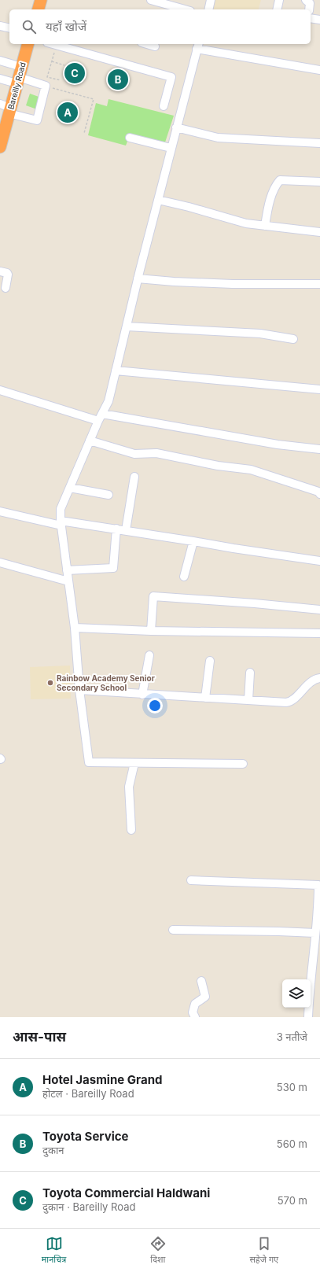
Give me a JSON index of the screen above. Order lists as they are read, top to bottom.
{
  "streets": {
    "highway": ["Bareilly Road"]
  },
  "places": ["Rainbow Academy Senior Secondary School"],
  "page": {
    "search": "यहाँ खोजें",
    "pins": ["C", "B", "A"],
    "heading": ["आस-पास", "3 नतीजे"],
    "list": [
      {
        "mark": "A",
        "name": "Hotel Jasmine Grand",
        "note": "होटल · Bareilly Road",
        "value": "530 m"
      },
      {
        "mark": "B",
        "name": "Toyota Service",
        "note": "दुकान",
        "value": "560 m"
      },
      {
        "mark": "C",
        "name": "Toyota Commercial Haldwani",
        "note": "दुकान · Bareilly Road",
        "value": "570 m"
      }
    ],
    "nav": ["मानचित्र", "दिशा", "सहेजे गए"]
  }
}
